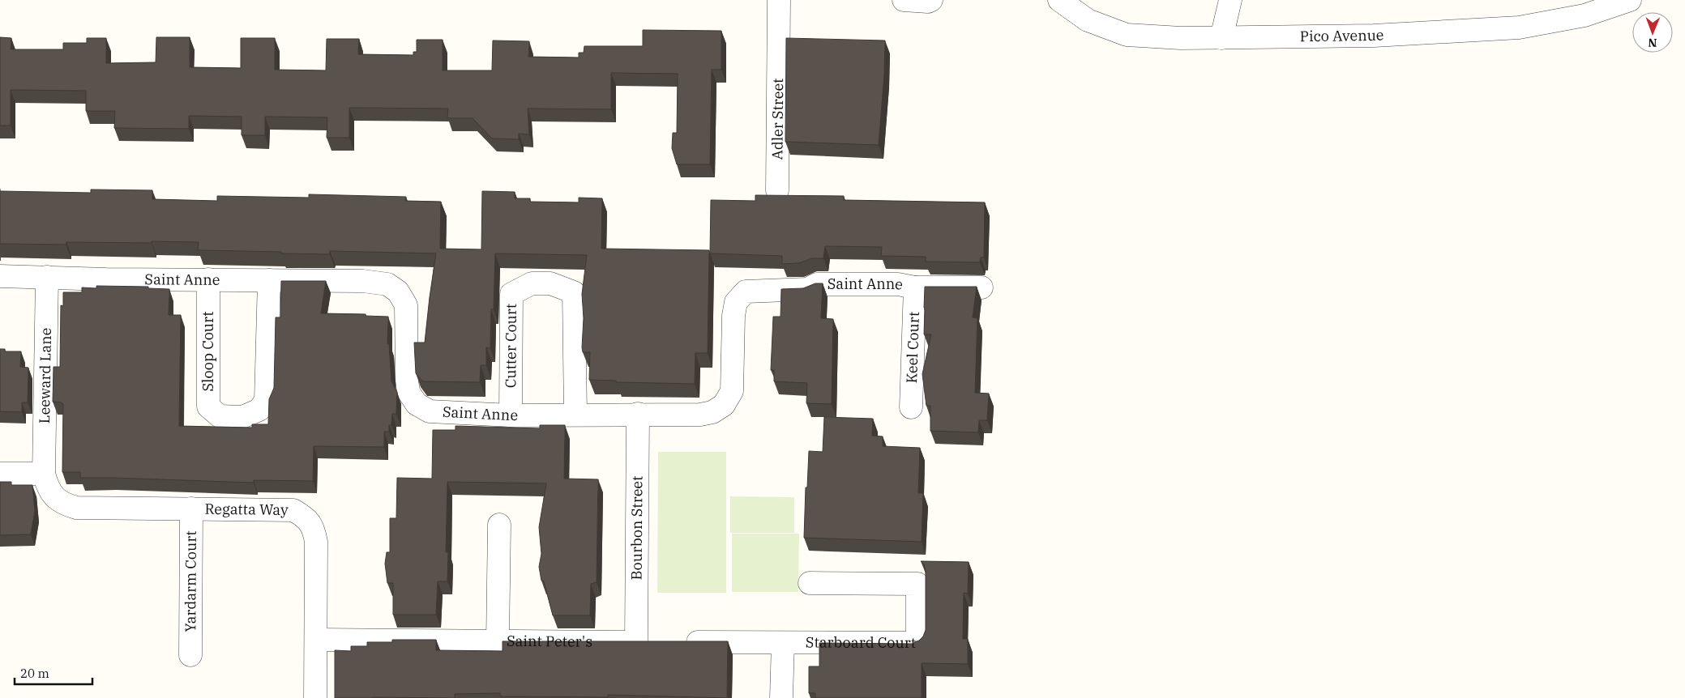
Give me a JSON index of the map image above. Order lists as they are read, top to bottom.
{
  "streets": {
    "street": [
      "Pico Avenue",
      "Adler Street",
      "Saint Anne",
      "Cutter Court",
      "Keel Court",
      "Sloop Court",
      "Leeward Lane",
      "Regatta Way",
      "Bourbon Street",
      "Yardarm Court",
      "Starboard Court",
      "Saint Peter's"
    ]
  },
  "crossings": [
    ["Saint Anne", "Cutter Court"],
    ["Saint Anne", "Keel Court"],
    ["Saint Anne", "Sloop Court"],
    ["Saint Anne", "Leeward Lane"],
    ["Saint Anne", "Bourbon Street"],
    ["Leeward Lane", "Regatta Way"],
    ["Regatta Way", "Yardarm Court"],
    ["Regatta Way", "Saint Peter's"],
    ["Bourbon Street", "Saint Peter's"],
    ["Starboard Court", "Saint Peter's"]
  ],
  "scale_bar": "20 m",
  "north": "bottom"
}
